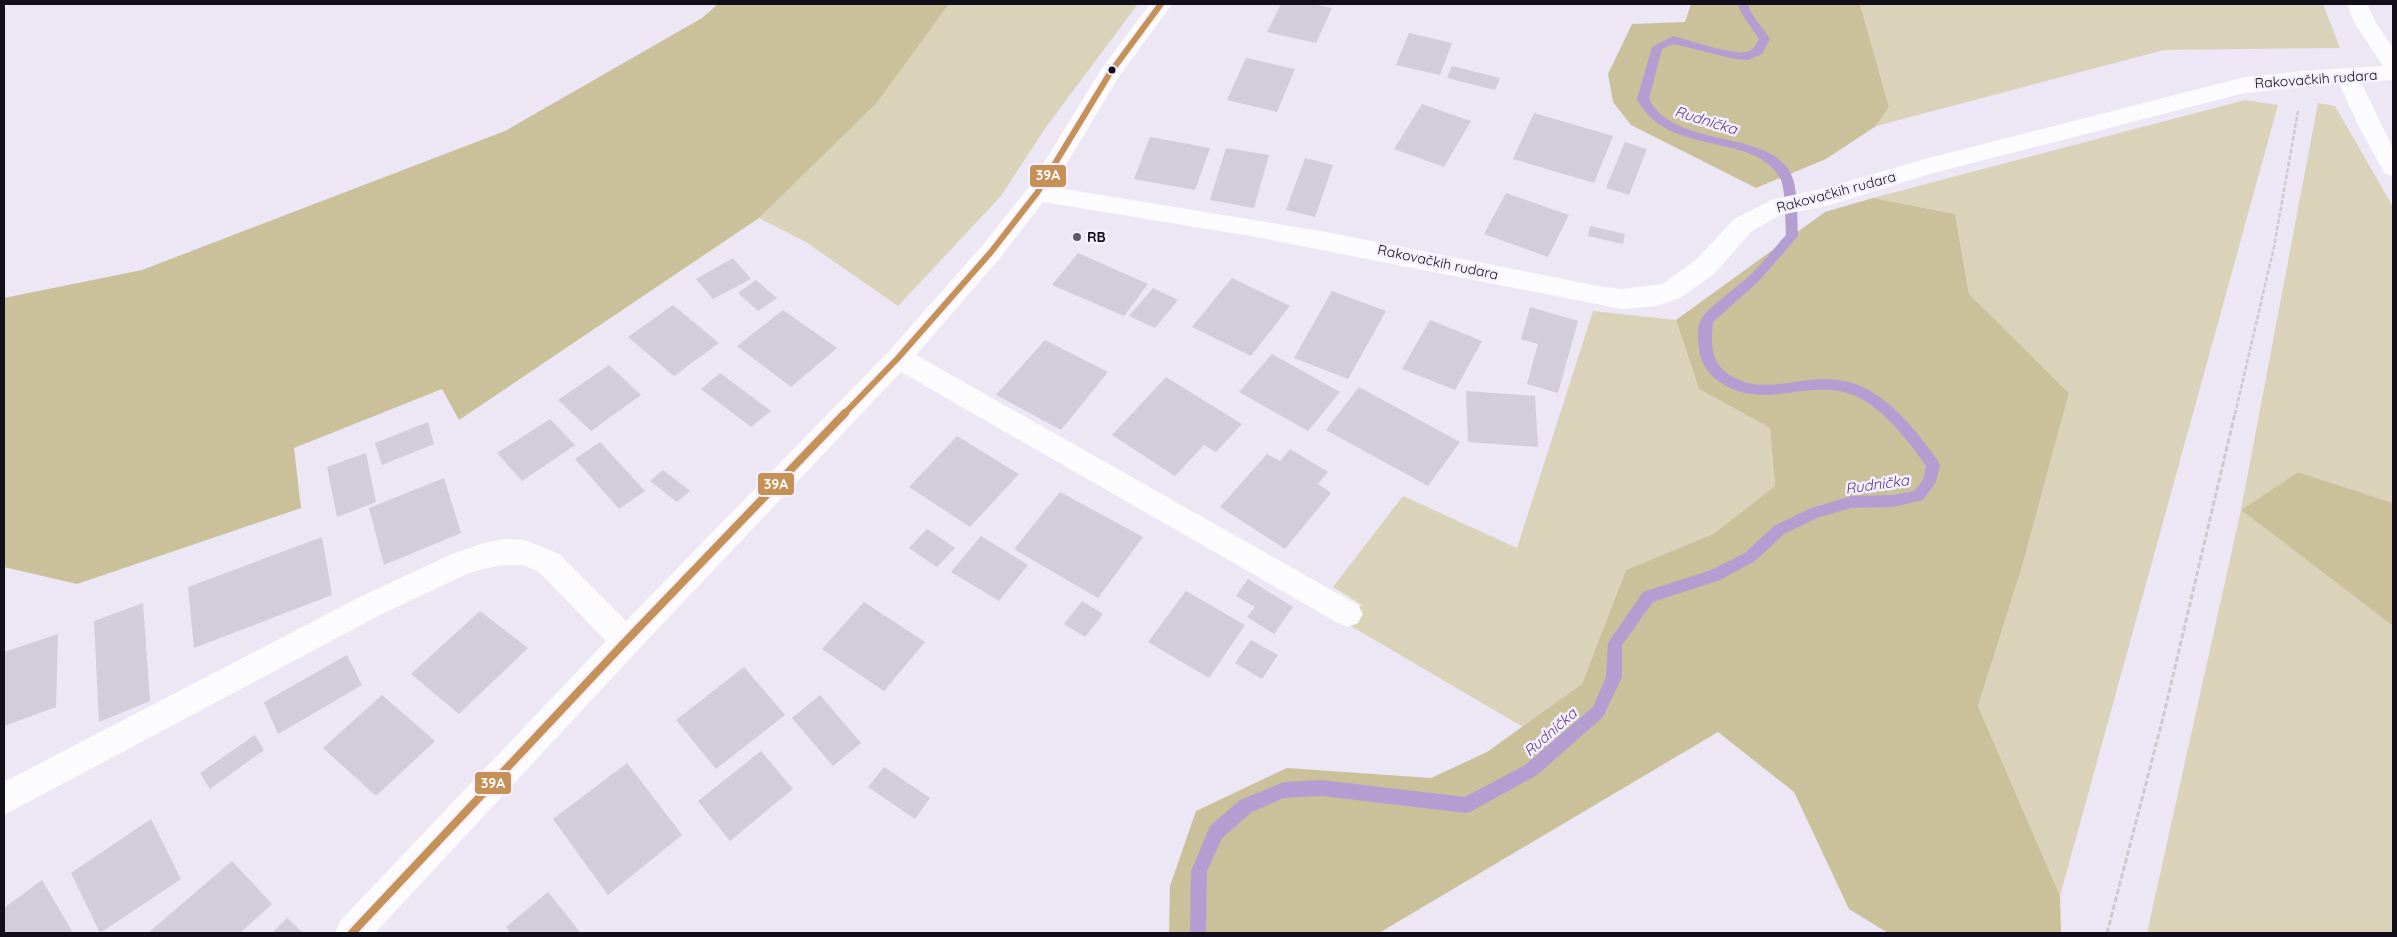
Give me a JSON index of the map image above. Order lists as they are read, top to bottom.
{
  "streets": {
    "street": ["Rakovačkih rudara"]
  },
  "water": ["Rudnička"],
  "places": ["RB"],
  "lines": ["transit line 39A"]
}
